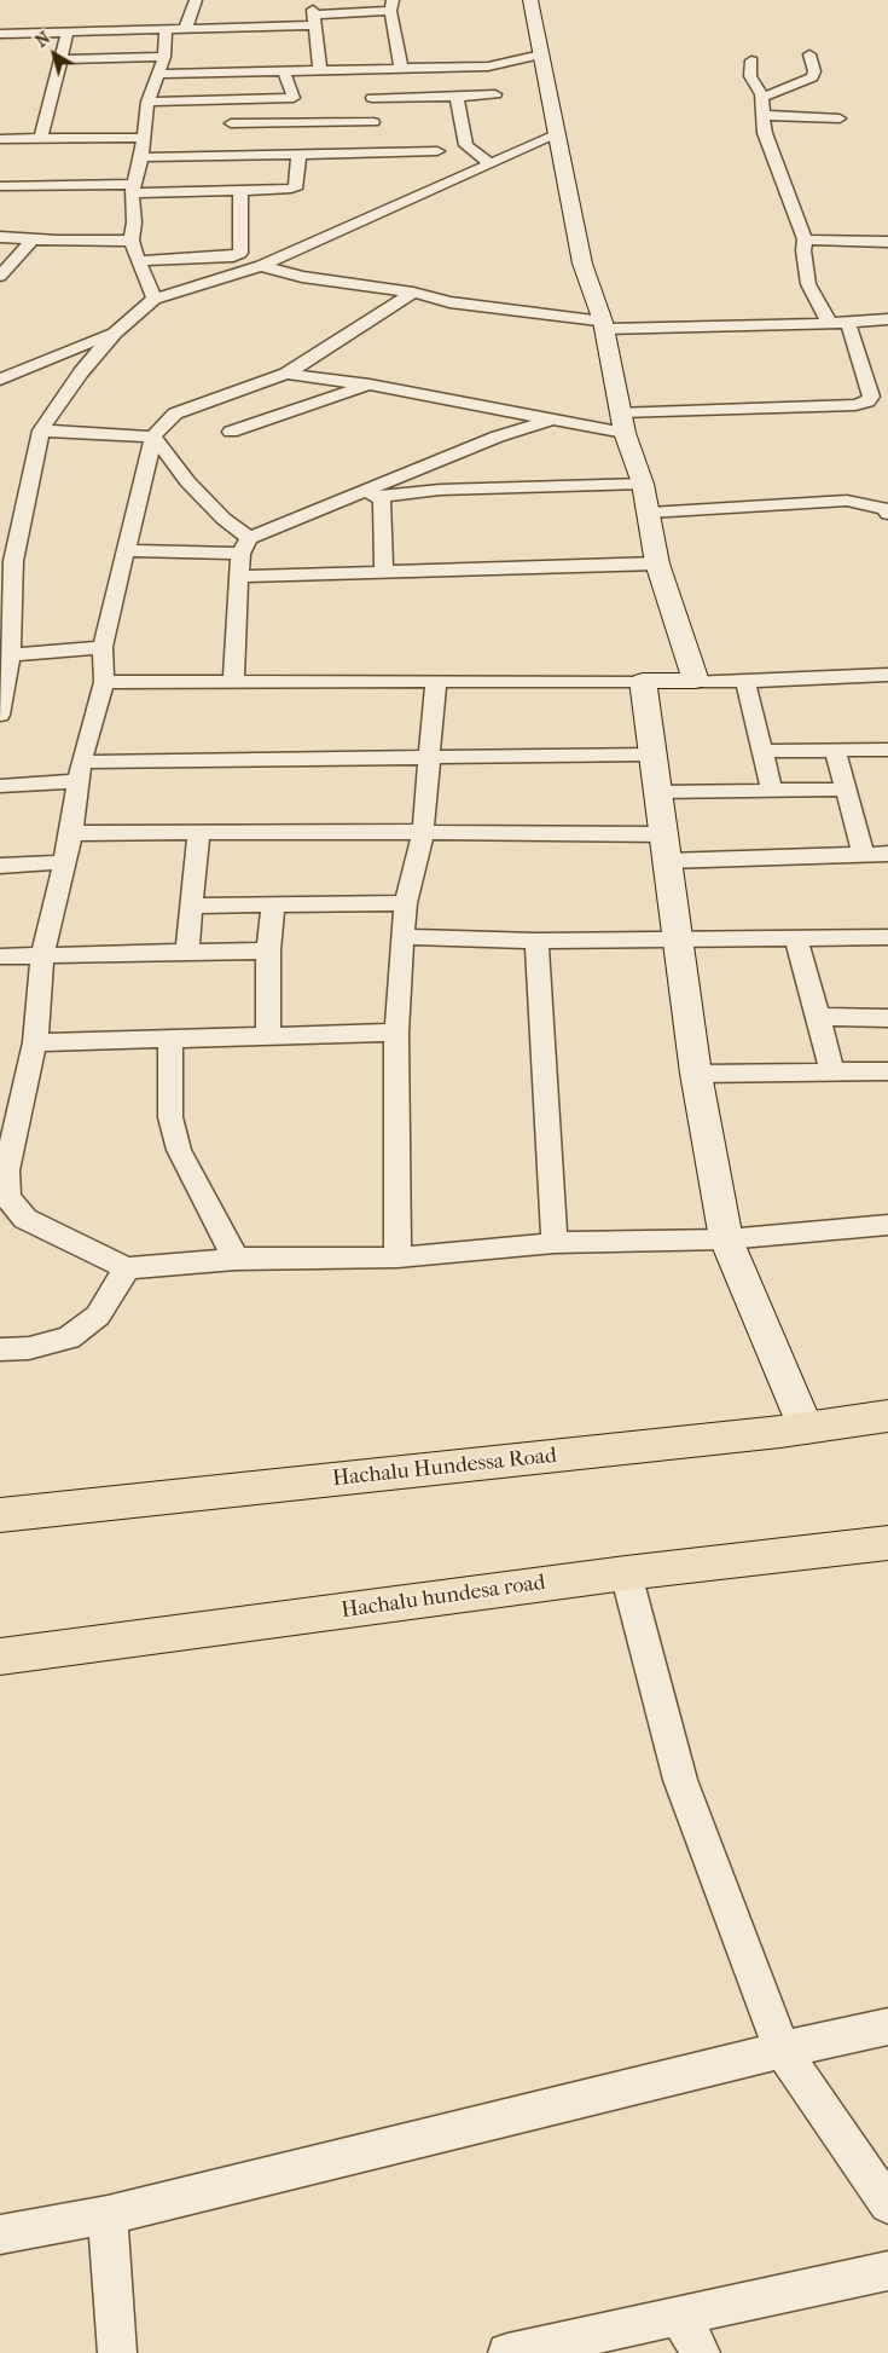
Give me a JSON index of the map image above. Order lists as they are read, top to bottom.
{
  "streets": {
    "main road": ["Hachalu Hundessa Road", "Hachalu hundesa road"]
  },
  "north": "top left"
}
